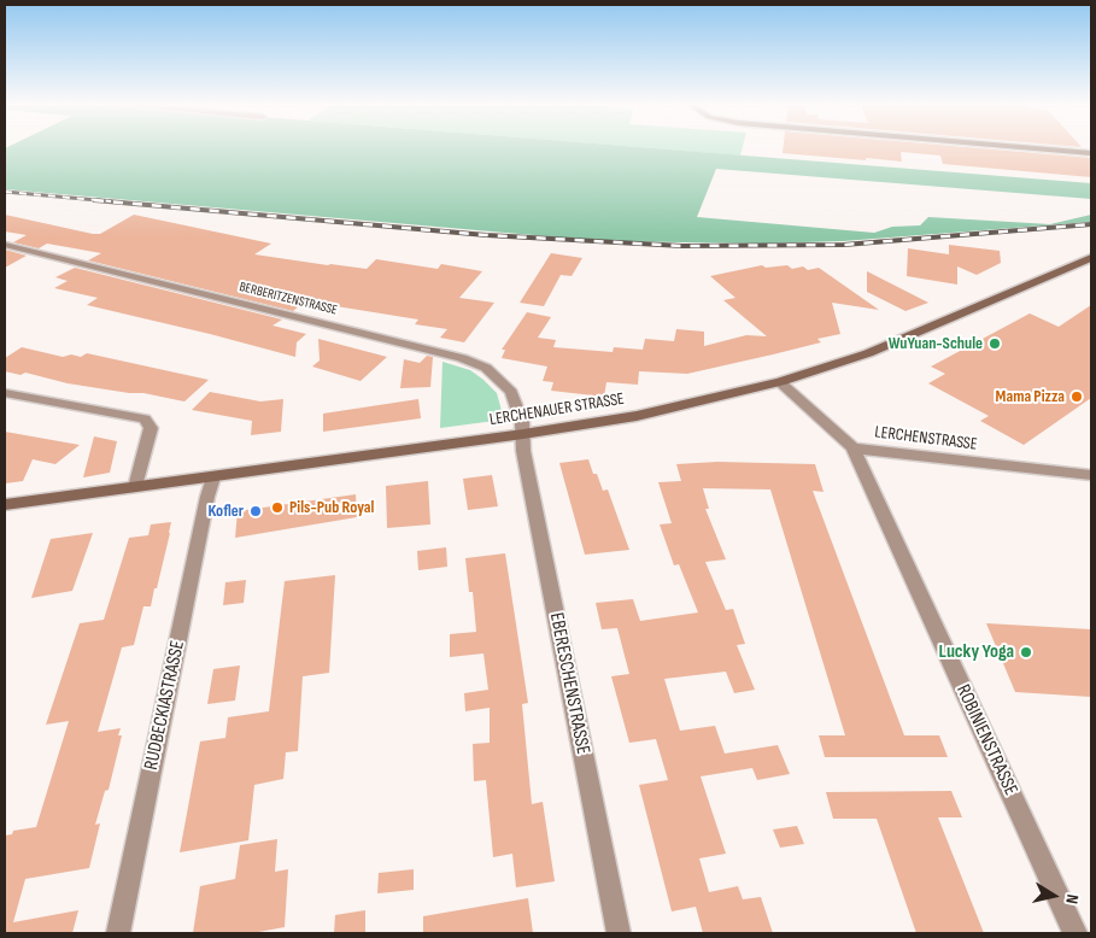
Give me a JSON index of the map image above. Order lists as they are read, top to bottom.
{
  "streets": {
    "main road": ["LERCHENAUER STRASSE"],
    "street": [
      "BERBERITZENSTRASSE",
      "LERCHENSTRASSE",
      "EBERESCHENSTRASSE",
      "RUDBECKIASTRASSE",
      "ROBINIENSTRASSE"
    ]
  },
  "crossings": [
    ["BERBERITZENSTRASSE", "LERCHENAUER STRASSE"],
    ["BERBERITZENSTRASSE", "EBERESCHENSTRASSE"],
    ["LERCHENAUER STRASSE", "LERCHENSTRASSE"],
    ["LERCHENAUER STRASSE", "EBERESCHENSTRASSE"],
    ["LERCHENAUER STRASSE", "RUDBECKIASTRASSE"],
    ["LERCHENSTRASSE", "ROBINIENSTRASSE"]
  ],
  "places": [
    "WuYuan-Schule",
    "Mama Pizza",
    "Pils-Pub Royal",
    "Kofler",
    "Lucky Yoga"
  ],
  "north": "right"
}
